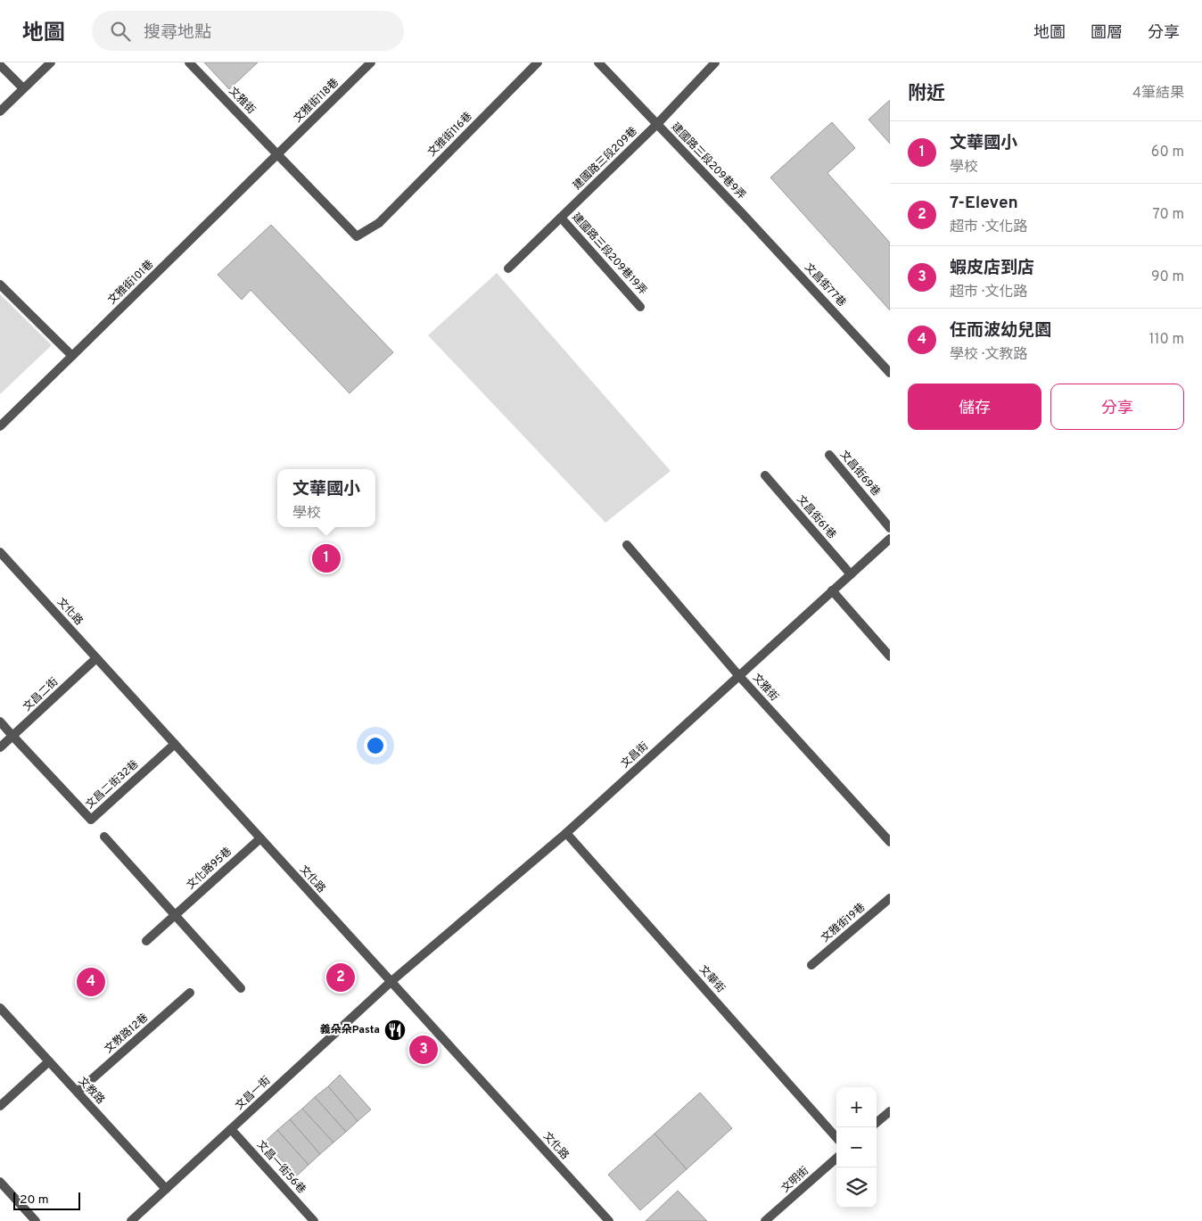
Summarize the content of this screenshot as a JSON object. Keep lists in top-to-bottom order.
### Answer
{
  "streets": {
    "street": [
      "文雅街",
      "文雅街118巷",
      "文雅街116巷",
      "建國路三段209巷",
      "建國路三段209巷9弄",
      "建國路三段209巷19弄",
      "文雅街101巷",
      "文昌街77巷",
      "文昌街69巷",
      "文昌街61巷",
      "文化路",
      "文昌二街",
      "文昌街",
      "文昌二街32巷",
      "文化路95巷",
      "文雅街19巷",
      "文華街",
      "文教路12巷",
      "文教路",
      "文昌一街",
      "文昌一街56巷",
      "文明街"
    ]
  },
  "crossings": [
    ["文雅街", "文雅街118巷"],
    ["文雅街", "文雅街116巷"],
    ["文雅街", "文雅街101巷"],
    ["文雅街", "文昌街"],
    ["文雅街118巷", "文雅街101巷"],
    ["建國路三段209巷", "建國路三段209巷9弄"],
    ["建國路三段209巷", "建國路三段209巷19弄"],
    ["建國路三段209巷9弄", "文昌街77巷"],
    ["文昌街61巷", "文昌街"],
    ["文化路", "文昌二街"],
    ["文化路", "文昌街"],
    ["文化路", "文昌二街32巷"],
    ["文化路", "文化路95巷"],
    ["文化路", "文昌一街"],
    ["文昌二街", "文昌二街32巷"],
    ["文昌街", "文華街"],
    ["文昌街", "文昌一街"],
    ["文教路12巷", "文教路"],
    ["文教路", "文昌一街"],
    ["文昌一街", "文昌一街56巷"]
  ],
  "places": {
    "restaurant": ["義朵朵Pasta"]
  },
  "scale_bar": "20 m",
  "page": {
    "header": "地圖",
    "search": "搜尋地點",
    "nav": ["地圖", "圖層", "分享"],
    "heading": ["附近", "4筆結果"],
    "list": [
      {
        "mark": "1",
        "name": "文華國小",
        "note": "學校",
        "value": "60 m"
      },
      {
        "mark": "2",
        "name": "7-Eleven",
        "note": "超市 · 文化路",
        "value": "70 m"
      },
      {
        "mark": "3",
        "name": "蝦皮店到店",
        "note": "超市 · 文化路",
        "value": "90 m"
      },
      {
        "mark": "4",
        "name": "任而波幼兒園",
        "note": "學校 · 文教路",
        "value": "110 m"
      }
    ],
    "buttons": ["儲存", "分享"],
    "popup": ["文華國小", "學校"],
    "pins": [
      "1",
      "2",
      "4",
      "3"
    ],
    "map_buttons": ["+", "−"],
    "scale": "20 m"
  }
}
